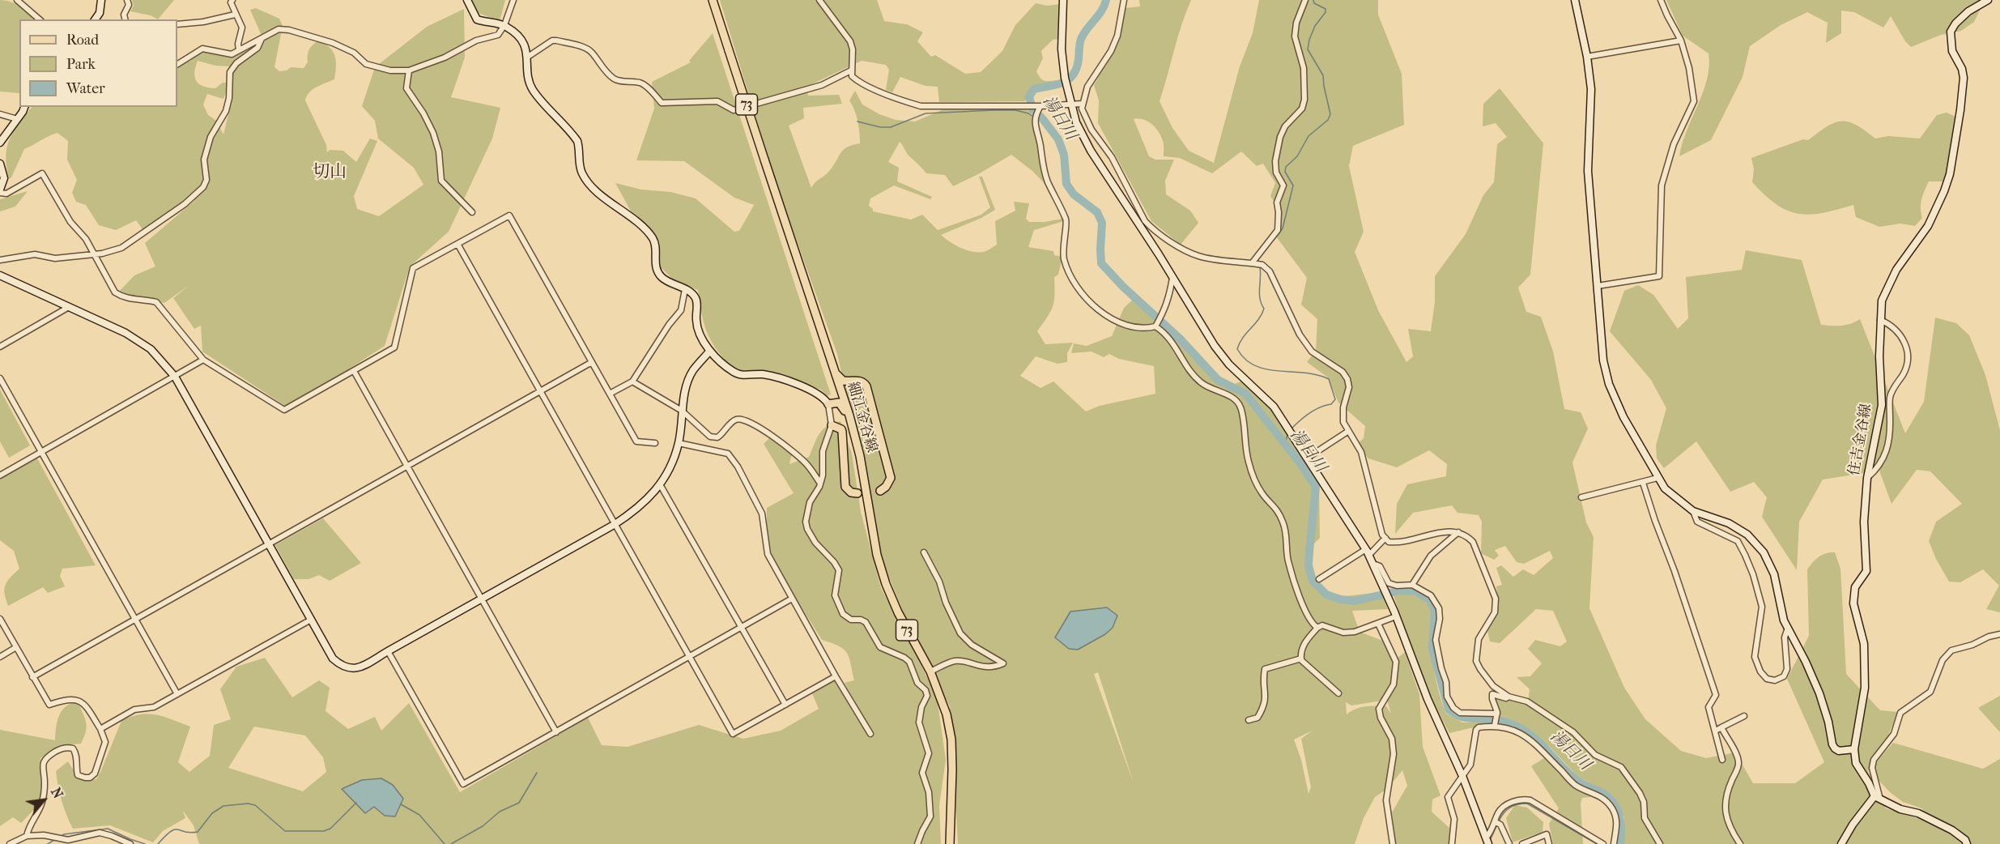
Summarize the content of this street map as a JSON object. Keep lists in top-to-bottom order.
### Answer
{
  "streets": {
    "main road": ["73", "細江金谷線"],
    "street": ["住吉金谷線"]
  },
  "districts": ["切山"],
  "water": ["湯日川"],
  "legend": ["Road", "Park", "Water"],
  "north": "top right"
}
